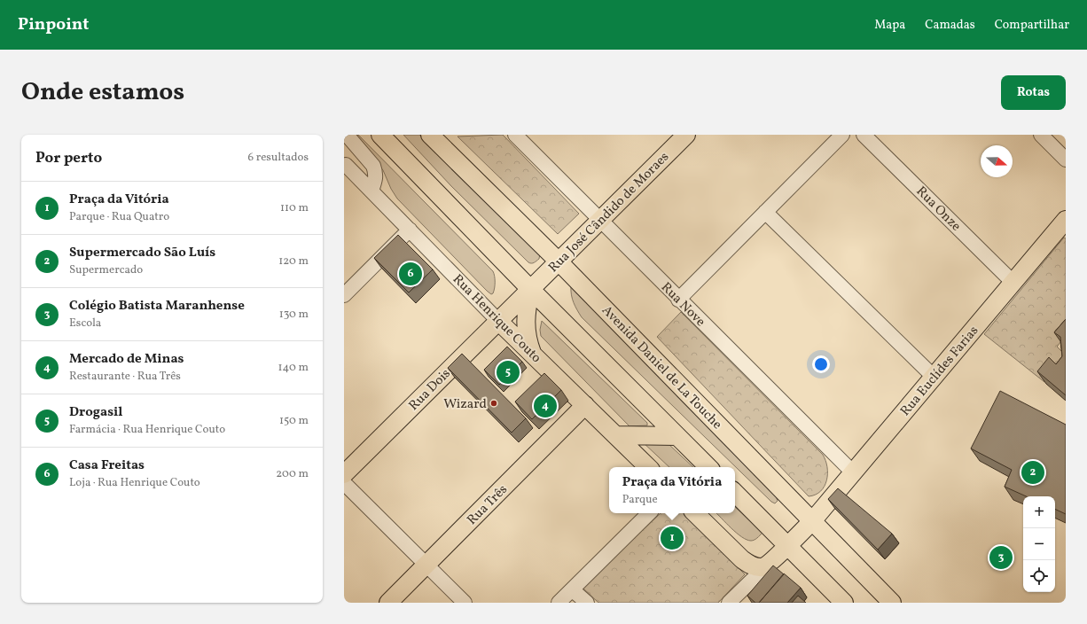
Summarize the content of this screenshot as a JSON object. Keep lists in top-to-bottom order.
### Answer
{
  "streets": {
    "main road": [
      "Rua José Cândido de Moraes",
      "Rua Henrique Couto",
      "Avenida Daniel de La Touche",
      "Rua Euclídes Farias",
      "Rua Dois",
      "Rua Três"
    ],
    "street": ["Rua Onze", "Rua Nove"]
  },
  "crossings": [
    ["Rua Onze", "Rua Euclídes Farias"],
    ["Rua José Cândido de Moraes", "Rua Nove"],
    ["Rua José Cândido de Moraes", "Avenida Daniel de La Touche"],
    ["Rua José Cândido de Moraes", "Rua Dois"],
    ["Rua Nove", "Rua Euclídes Farias"],
    ["Rua Henrique Couto", "Rua Dois"],
    ["Rua Henrique Couto", "Rua Três"],
    ["Avenida Daniel de La Touche", "Rua Euclídes Farias"]
  ],
  "places": ["Wizard"],
  "north": "right",
  "page": {
    "header": "Pinpoint",
    "nav": ["Mapa", "Camadas", "Compartilhar"],
    "title": "Onde estamos",
    "buttons": "Rotas",
    "heading": ["Por perto", "6 resultados"],
    "list": [
      {
        "mark": "1",
        "name": "Praça da Vitória",
        "note": "Parque · Rua Quatro",
        "value": "110 m"
      },
      {
        "mark": "2",
        "name": "Supermercado São Luís",
        "note": "Supermercado",
        "value": "120 m"
      },
      {
        "mark": "3",
        "name": "Colégio Batista Maranhense",
        "note": "Escola",
        "value": "130 m"
      },
      {
        "mark": "4",
        "name": "Mercado de Minas",
        "note": "Restaurante · Rua Três",
        "value": "140 m"
      },
      {
        "mark": "5",
        "name": "Drogasil",
        "note": "Farmácia · Rua Henrique Couto",
        "value": "150 m"
      },
      {
        "mark": "6",
        "name": "Casa Freitas",
        "note": "Loja · Rua Henrique Couto",
        "value": "200 m"
      }
    ],
    "pins": [
      "6",
      "5",
      "4",
      "2",
      "1",
      "3"
    ],
    "popup": ["Praça da Vitória", "Parque"],
    "map_buttons": ["+", "−"]
  }
}
